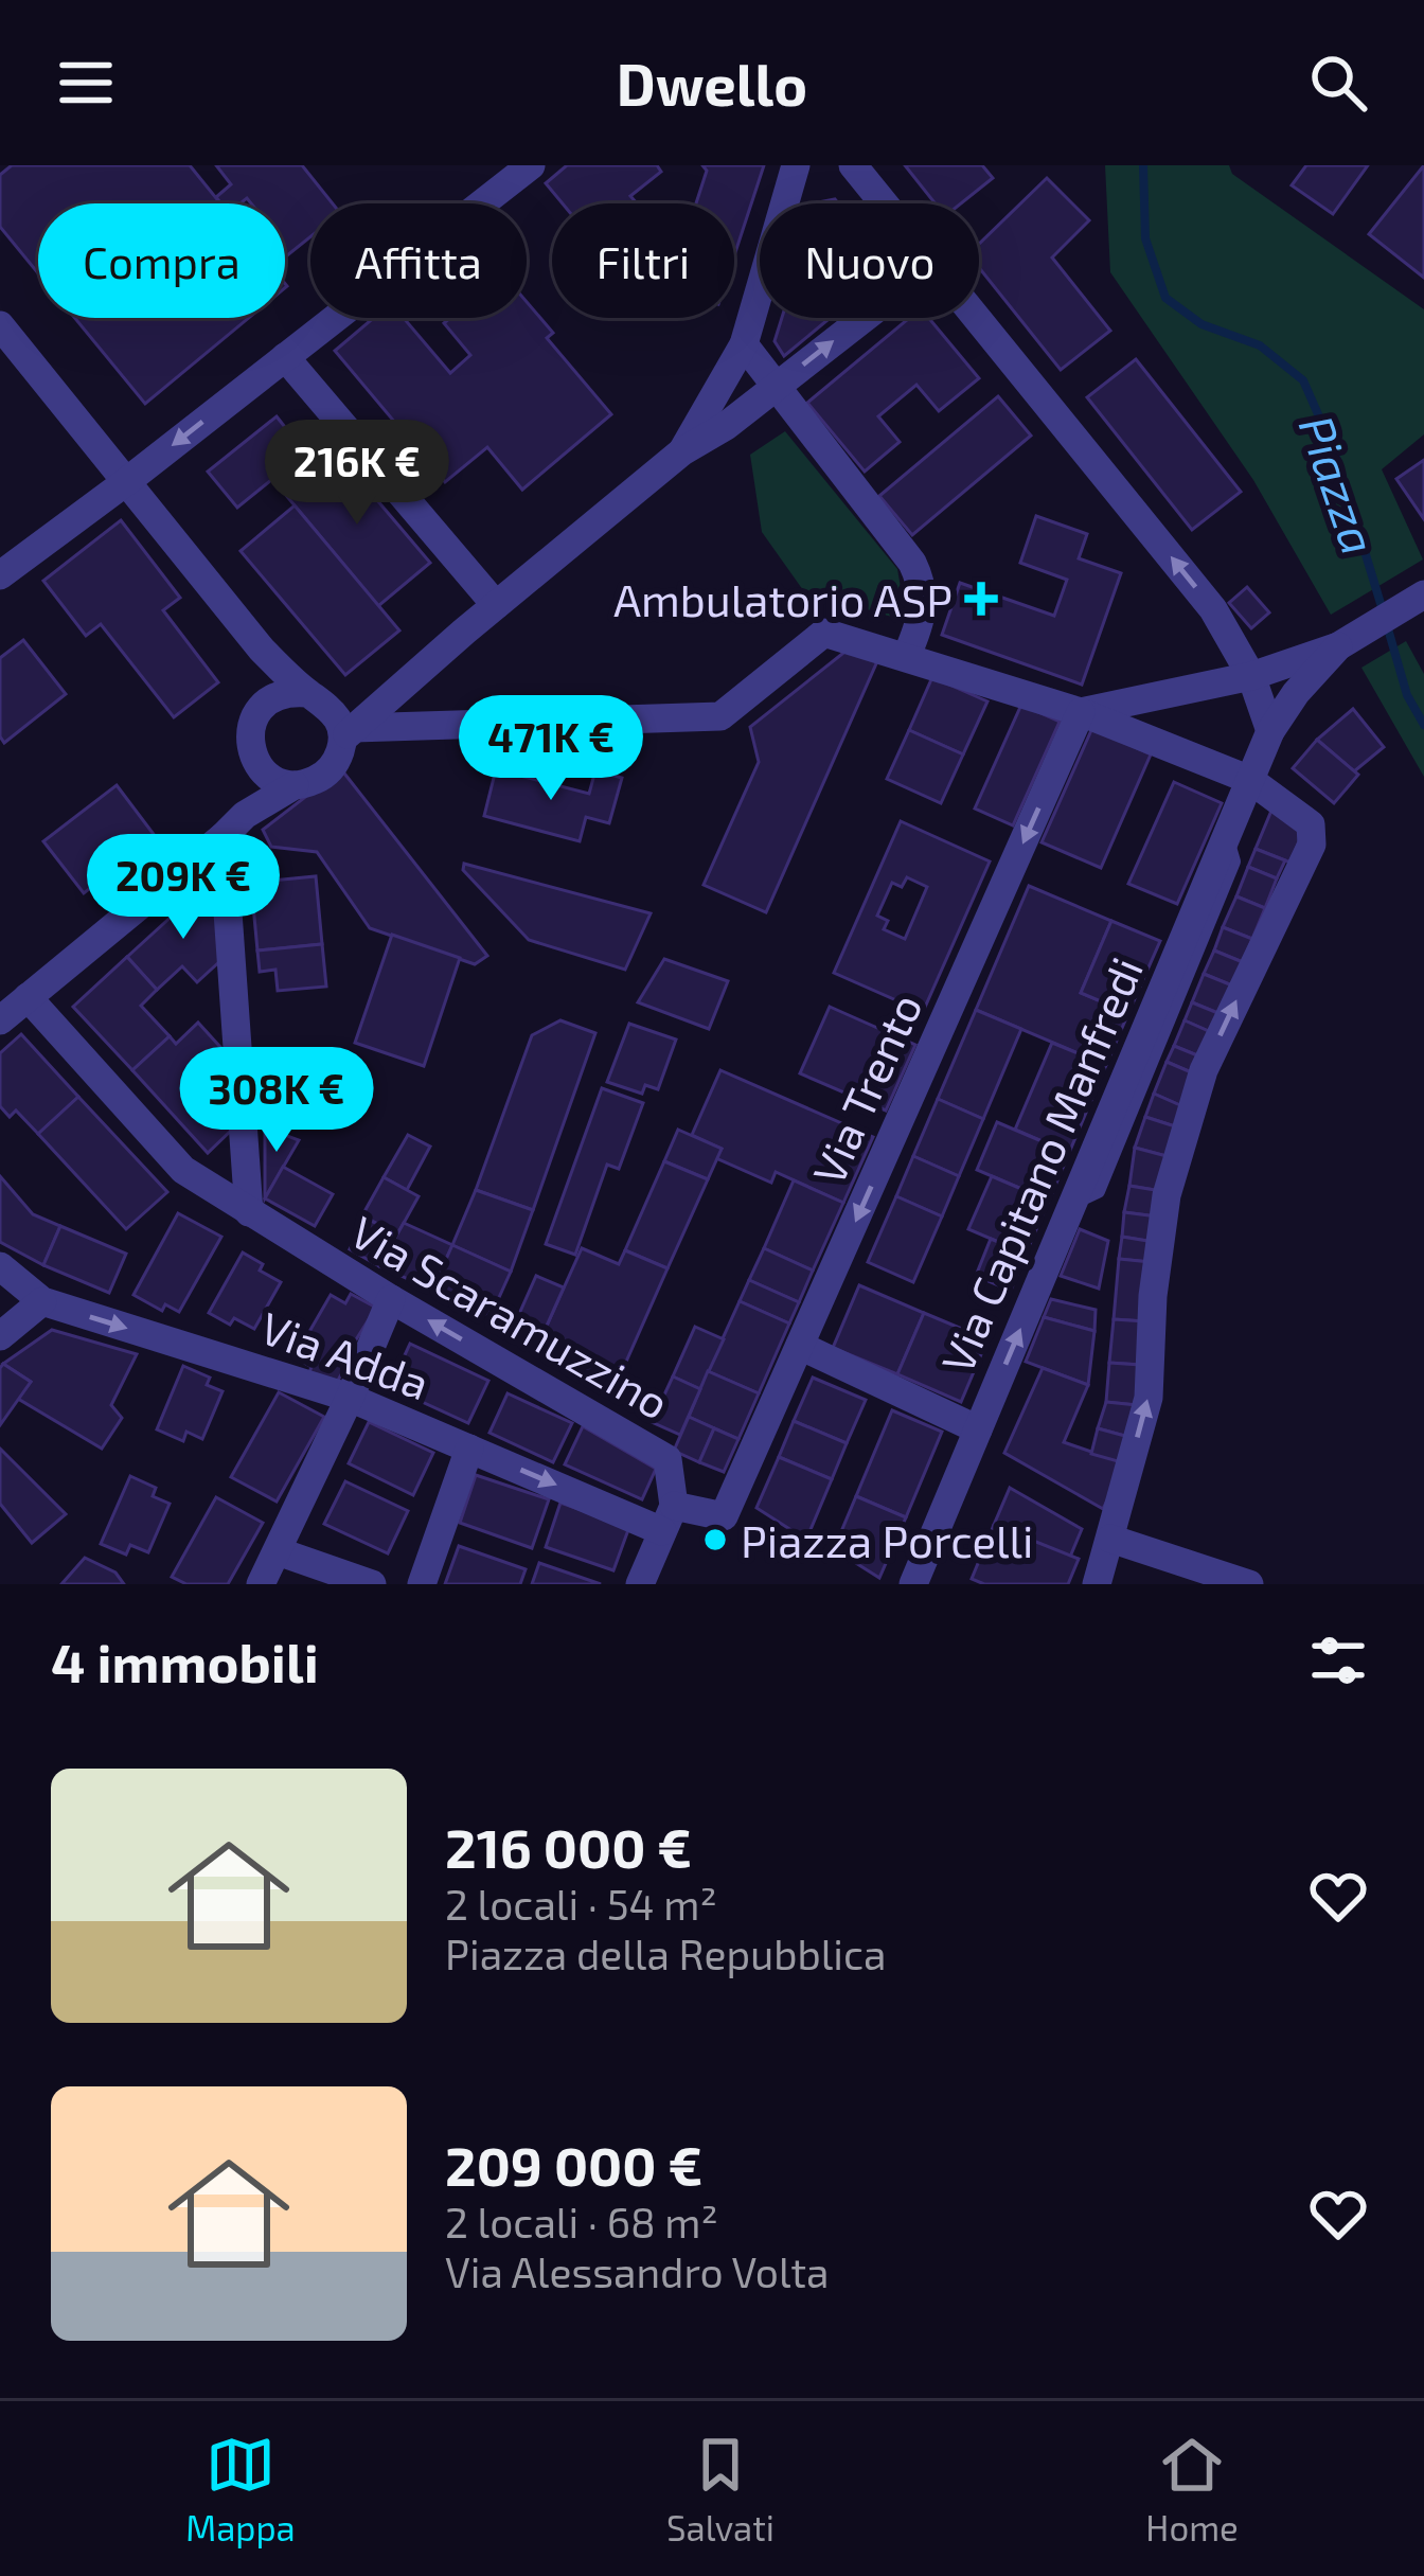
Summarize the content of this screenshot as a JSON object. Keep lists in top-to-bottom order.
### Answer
{
  "streets": {
    "street": [
      "Via Trento",
      "Via Capitano Manfredi",
      "Via Scaramuzzino",
      "Via Adda"
    ]
  },
  "crossings": [
    ["Via Trento", "Via Scaramuzzino"],
    ["Via Trento", "Via Adda"],
    ["Via Scaramuzzino", "Via Adda"]
  ],
  "one_way": ["Via Trento", "Via Adda"],
  "water": ["Piazza"],
  "places": {
    "health": ["Ambulatorio ASP"],
    "other": ["Piazza Porcelli"]
  },
  "page": {
    "header": "Dwello",
    "chip": [
      "Compra",
      "Affitta",
      "Filtri",
      "Nuovo"
    ],
    "price": [
      "216K €",
      "471K €",
      "209K €",
      "308K €"
    ],
    "heading": "4 immobili",
    "list": [
      {
        "name": "216 000 €",
        "note": "2 locali · 54 m² · Piazza della Repubblica"
      },
      {
        "name": "209 000 €",
        "note": "2 locali · 68 m² · Via Alessandro Volta"
      }
    ],
    "tabs": ["Mappa", "Salvati", "Home"]
  }
}
